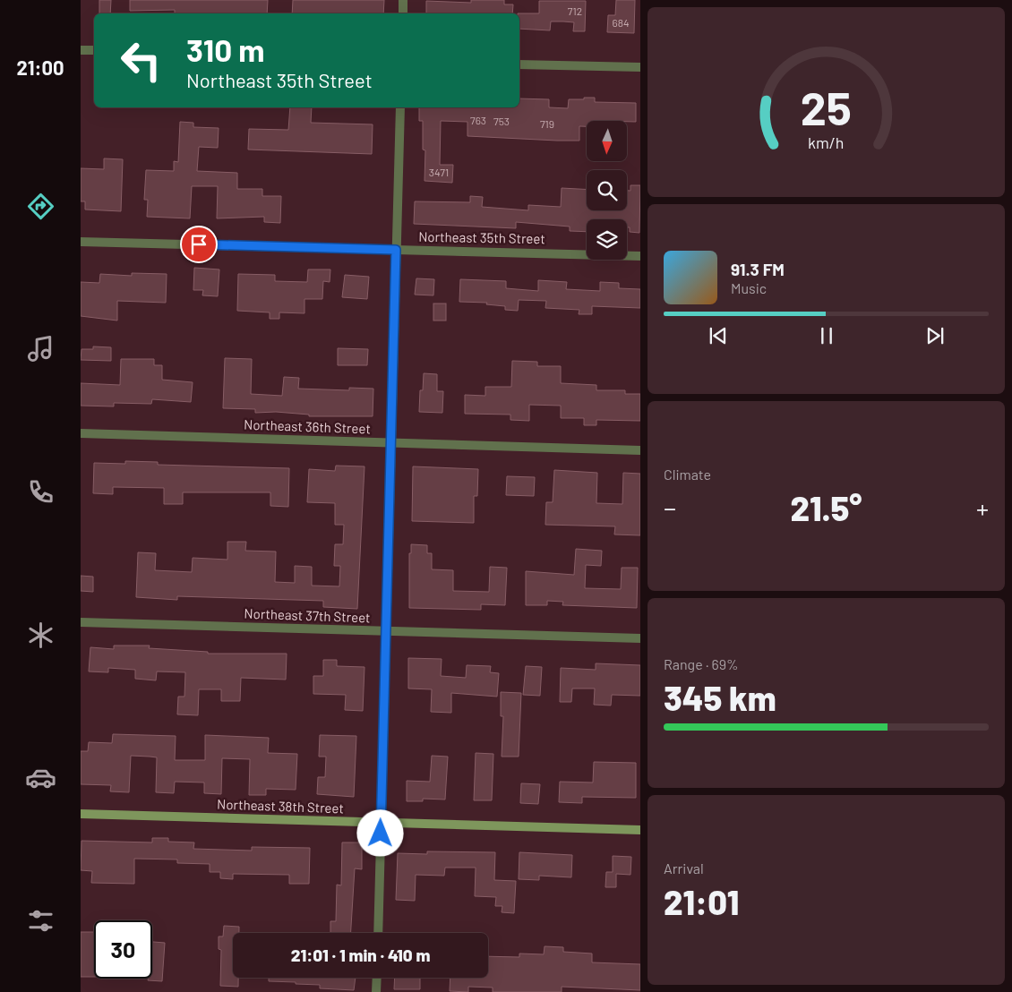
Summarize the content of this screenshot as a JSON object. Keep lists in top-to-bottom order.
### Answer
{
  "streets": {
    "street": [
      "Northeast 35th Street",
      "Northeast 36th Street",
      "Northeast 37th Street",
      "Northeast 38th Street"
    ]
  },
  "house_numbers": [
    "712",
    "684",
    "763",
    "753",
    "719",
    "3471"
  ],
  "north": "bottom",
  "page": {
    "tabs": "21:00",
    "turn": ["310 m", "Northeast 35th Street"],
    "song": ["91.3 FM", "Music"],
    "tile": [
      "Climate",
      ["Range · 69%", "345 km"],
      ["Arrival", "21:01"]
    ],
    "heat": ["−", "21.5°", "+"],
    "limit": "30",
    "trip": "21:01 · 1 min · 410 m",
    "gauge": ["25", "km/h"]
  }
}
